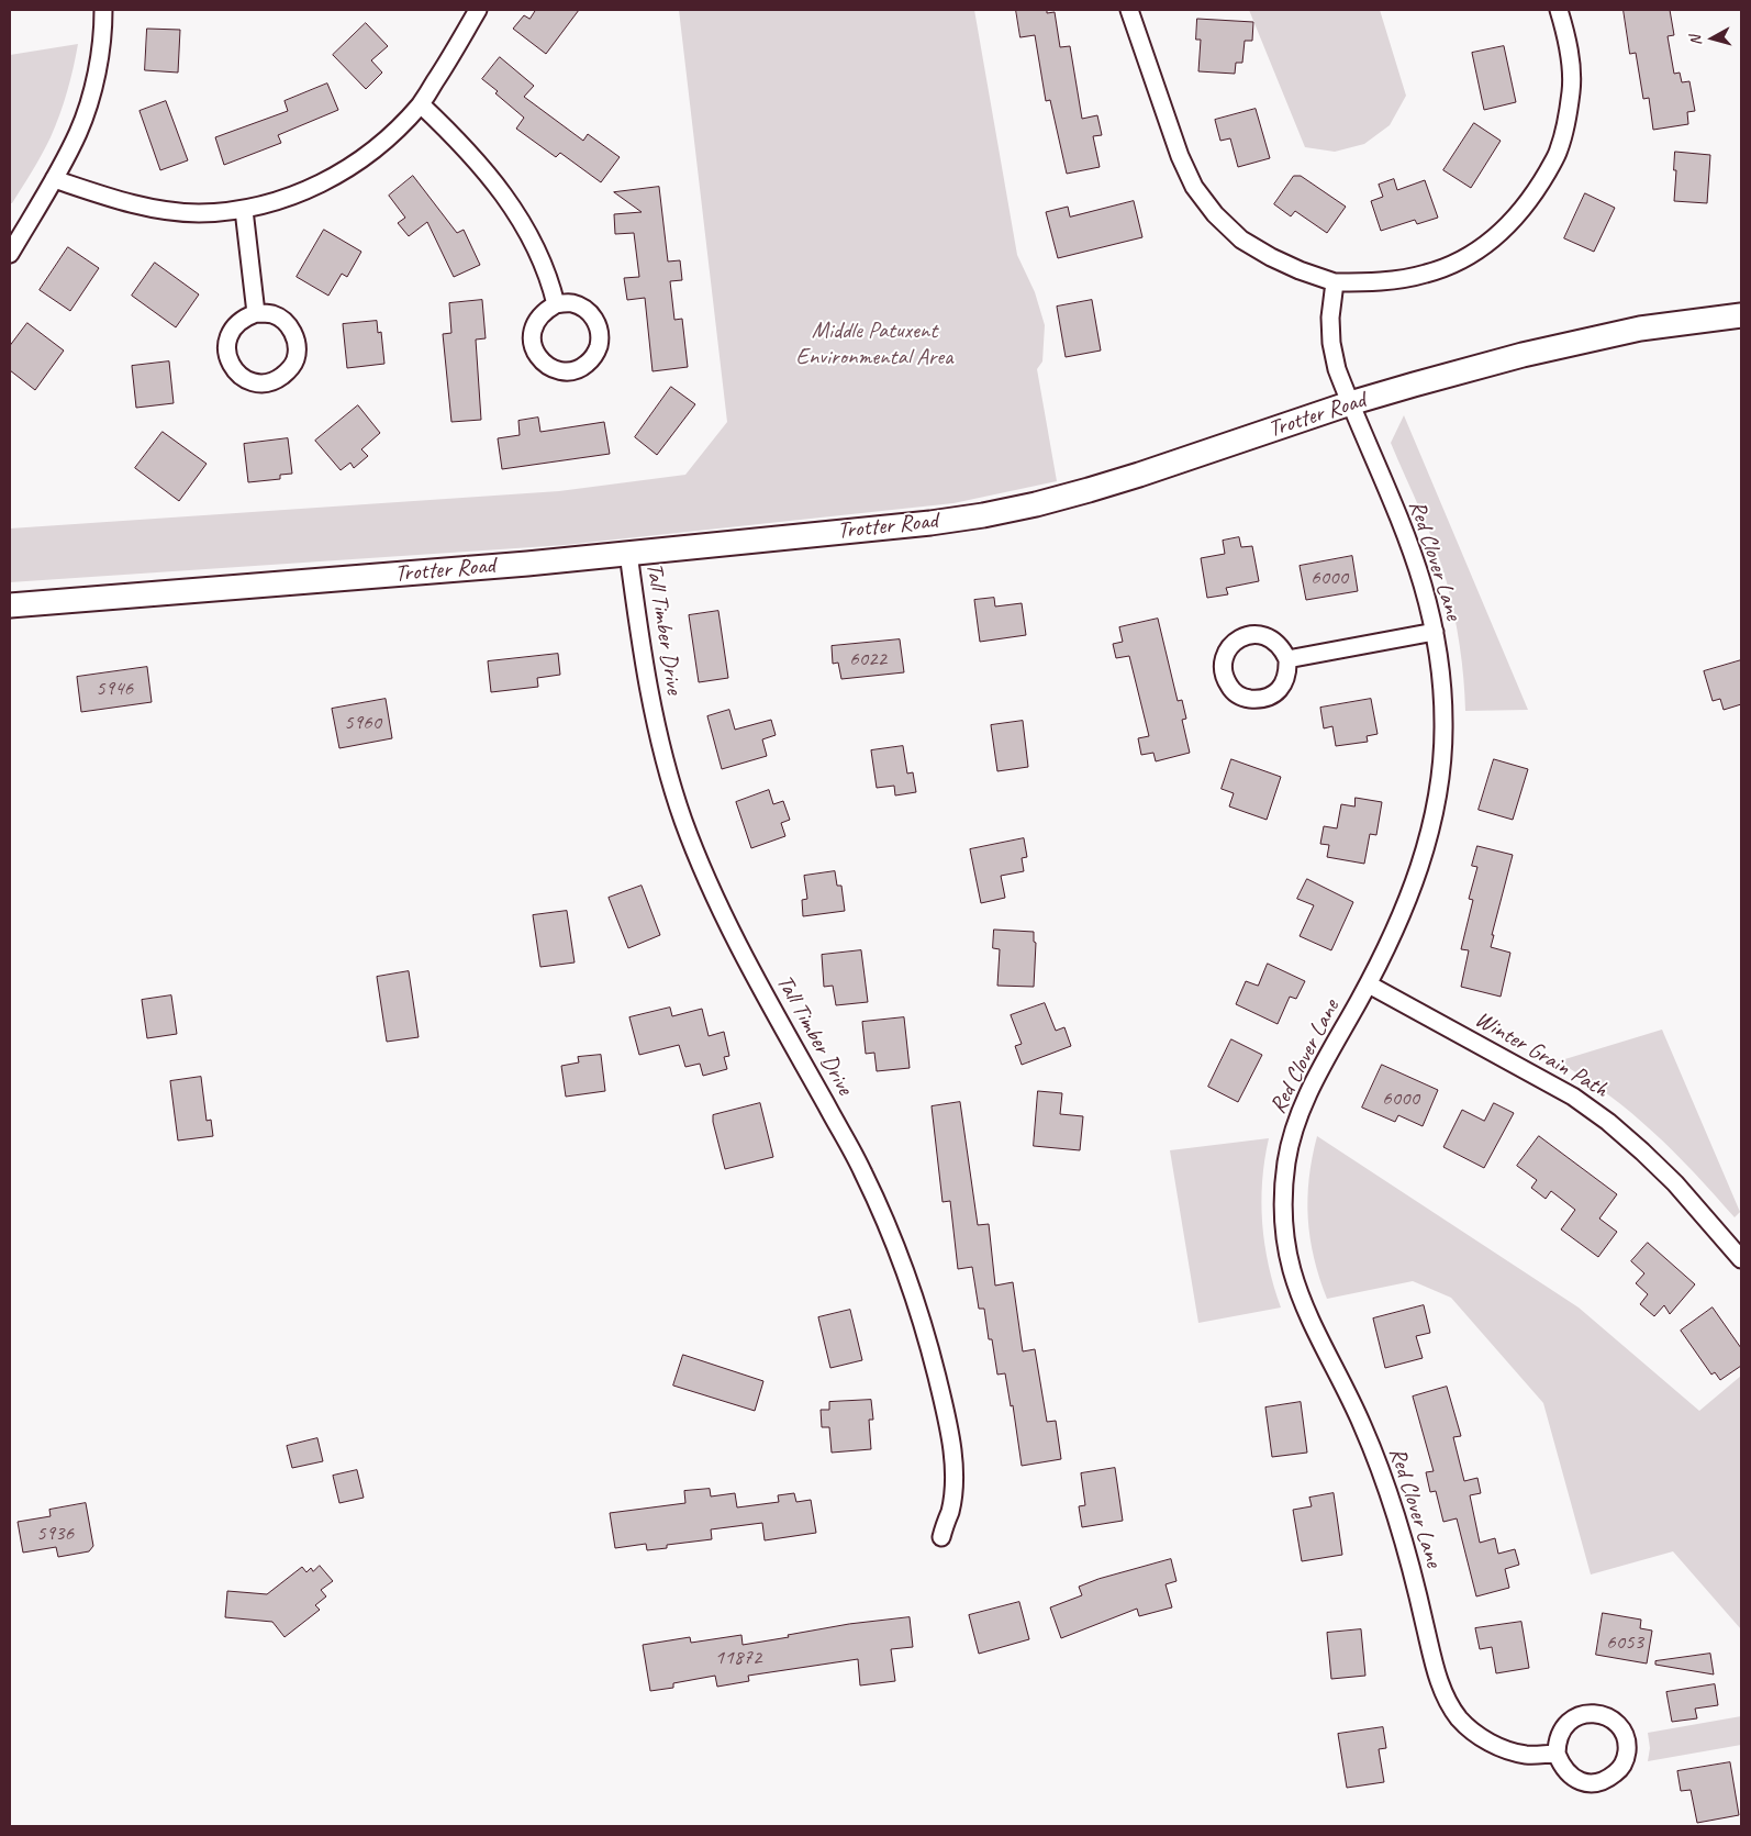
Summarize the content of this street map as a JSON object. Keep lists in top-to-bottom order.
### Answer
{
  "streets": {
    "street": [
      "Trotter Road",
      "Red Clover Lane",
      "Tall Timber Drive",
      "Winter Grain Path"
    ]
  },
  "crossings": [
    ["Trotter Road", "Red Clover Lane"],
    ["Trotter Road", "Tall Timber Drive"],
    ["Red Clover Lane", "Winter Grain Path"]
  ],
  "parks": ["Middle Patuxent Environmental Area"],
  "house_numbers": [
    "6000",
    "6022",
    "5946",
    "5960",
    "6000",
    "5936",
    "6053",
    "11872"
  ],
  "north": "left"
}
